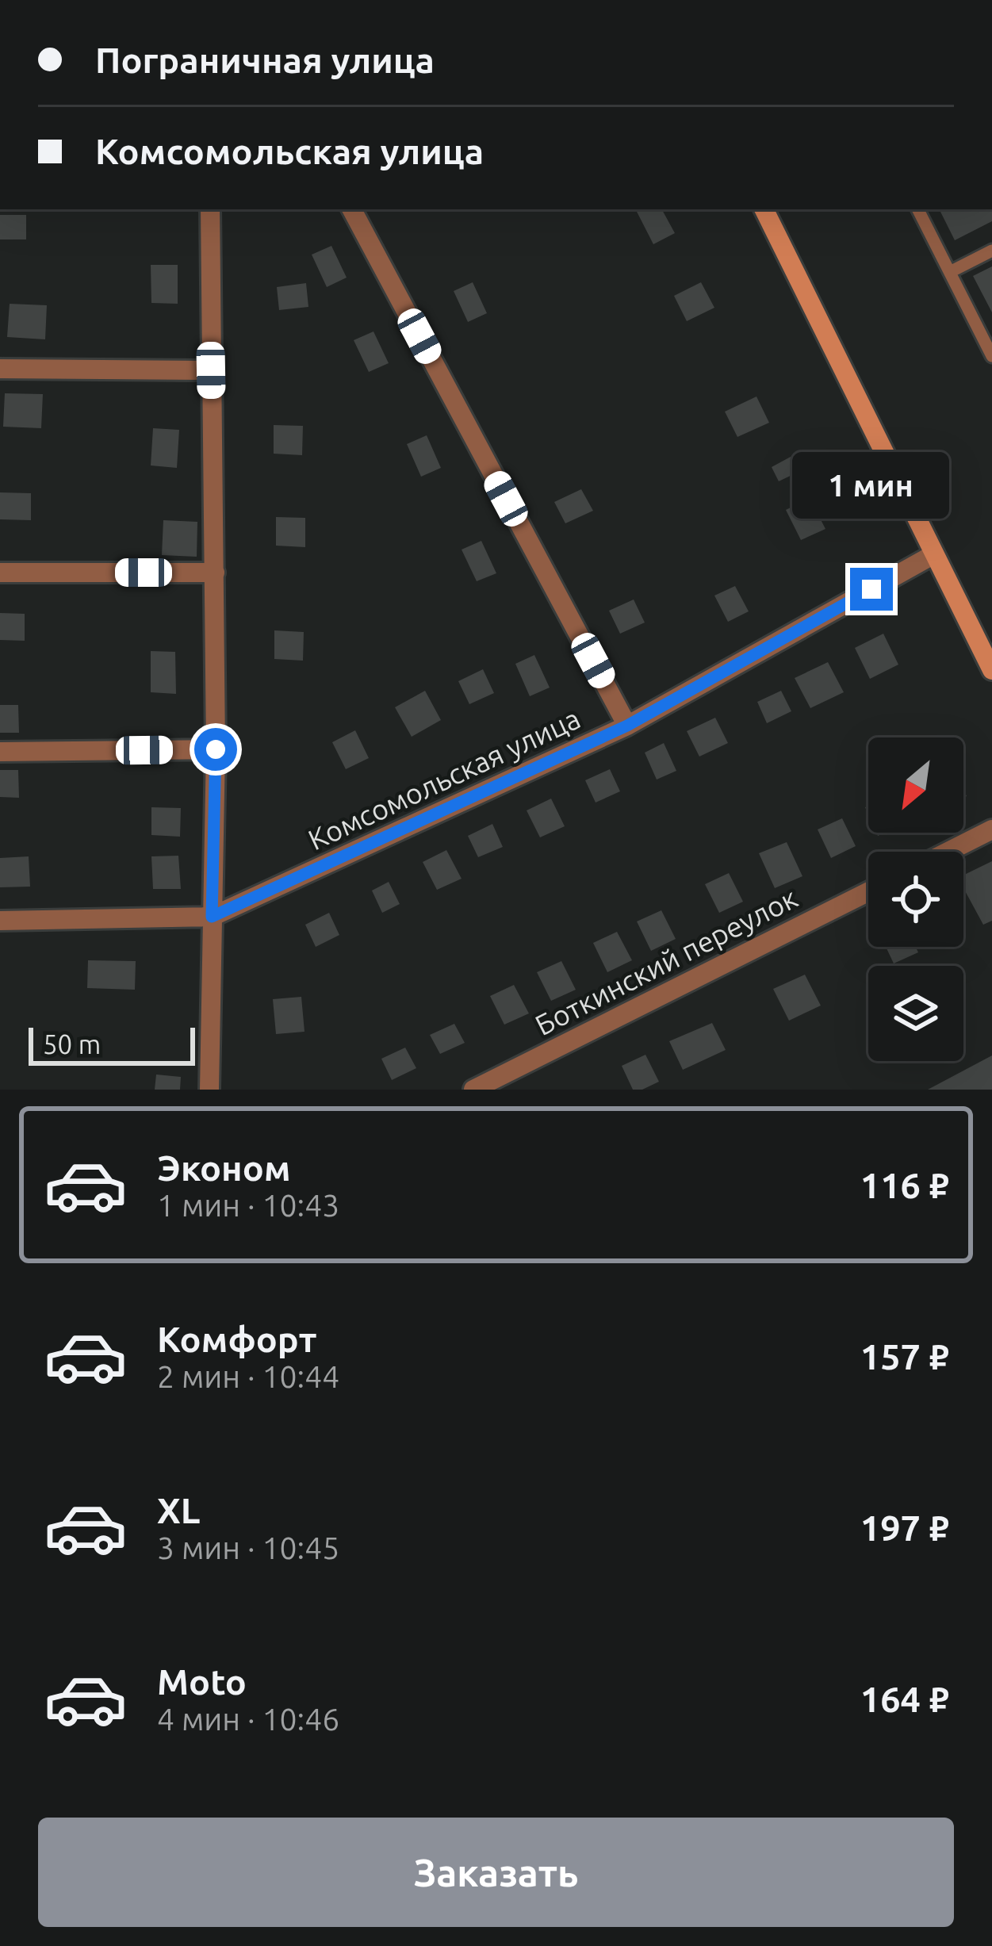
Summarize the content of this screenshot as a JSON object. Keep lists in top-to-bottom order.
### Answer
{
  "streets": {
    "street": ["Комсомольская улица", "Боткинский переулок"]
  },
  "scale_bar": "50 m",
  "north": "bottom left",
  "page": {
    "banner": ["Пограничная улица", "Комсомольская улица"],
    "bubble": "1 мин",
    "scale": "50 m",
    "list": [
      {
        "name": "Эконом",
        "note": "1 мин · 10:43",
        "value": "116 ₽"
      },
      {
        "name": "Комфорт",
        "note": "2 мин · 10:44",
        "value": "157 ₽"
      },
      {
        "name": "XL",
        "note": "3 мин · 10:45",
        "value": "197 ₽"
      },
      {
        "name": "Moto",
        "note": "4 мин · 10:46",
        "value": "164 ₽"
      }
    ],
    "buttons": "Заказать"
  }
}
